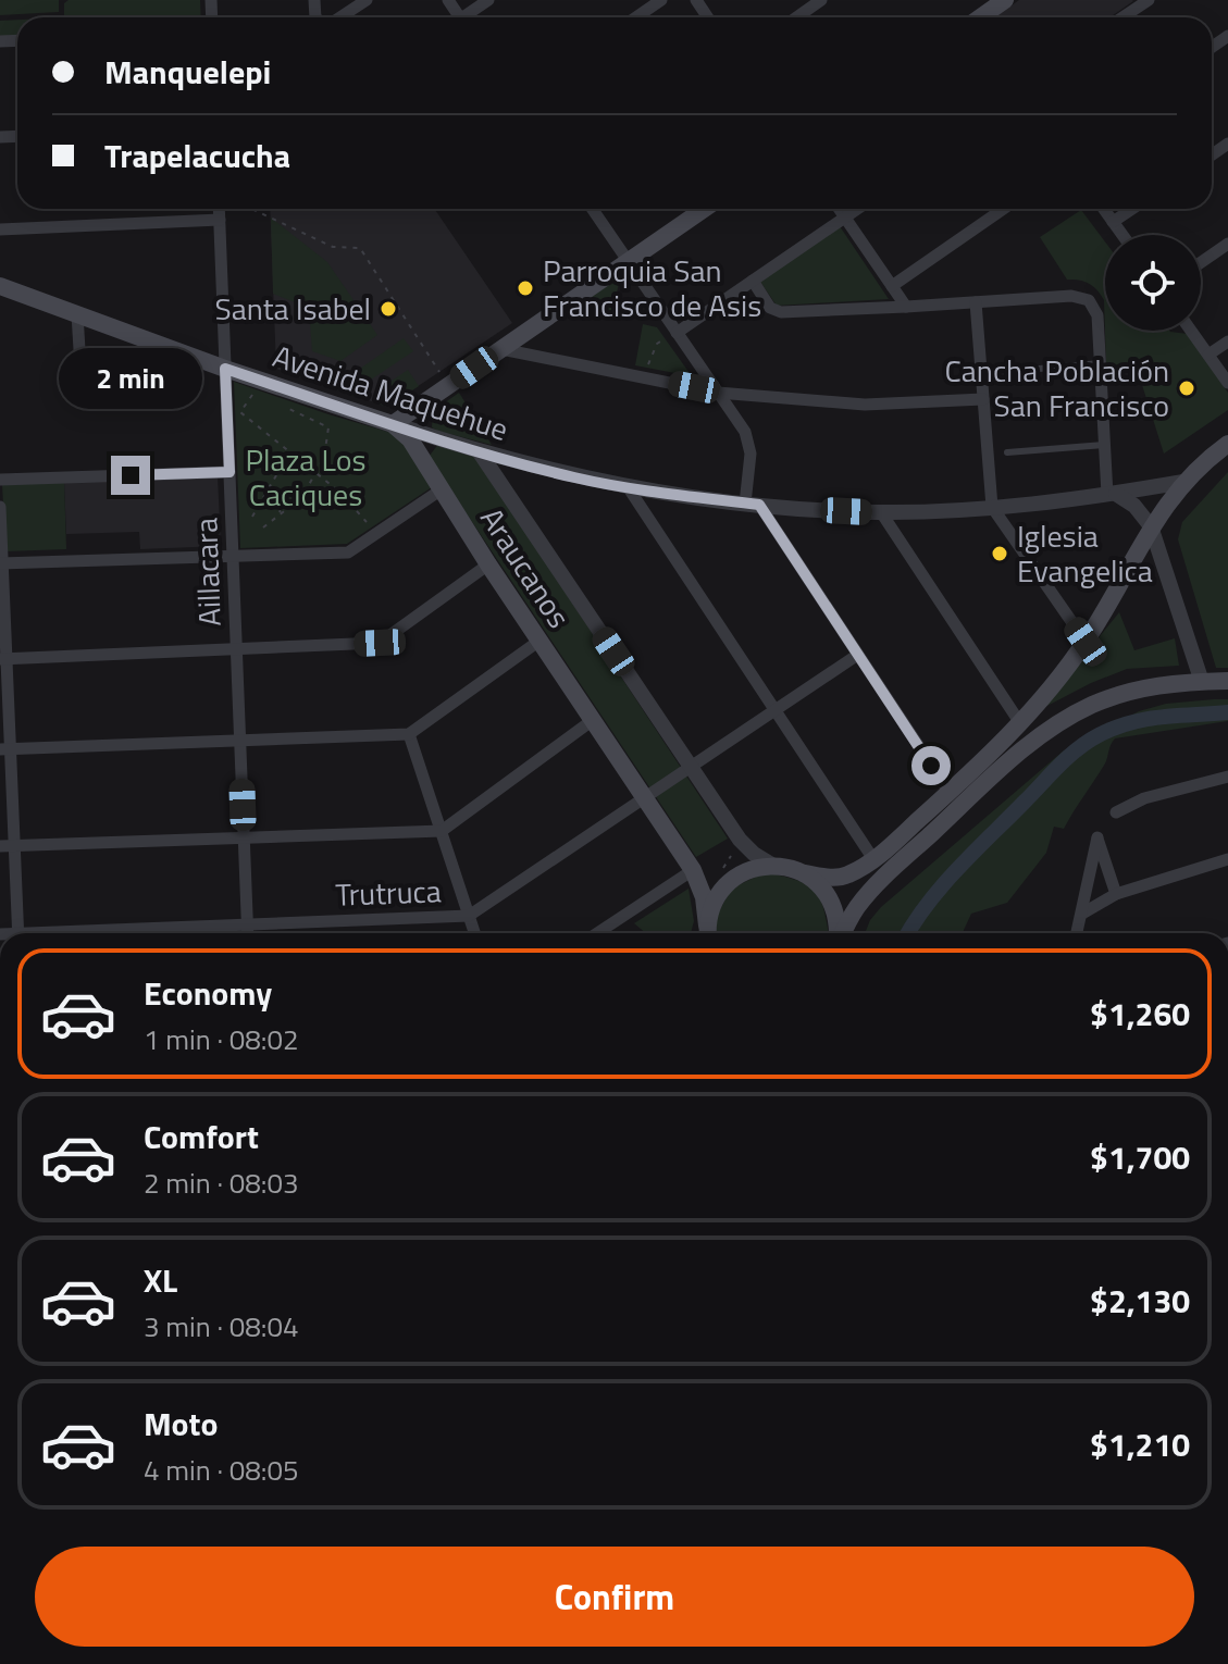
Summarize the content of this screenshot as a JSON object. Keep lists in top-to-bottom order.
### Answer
{
  "streets": {
    "main road": ["Avenida Maquehue", "Araucanos"],
    "street": ["Aillacara", "Trutruca"]
  },
  "crossings": [
    ["Avenida Maquehue", "Araucanos"],
    ["Avenida Maquehue", "Aillacara"],
    ["Araucanos", "Trutruca"],
    ["Aillacara", "Trutruca"]
  ],
  "parks": ["Plaza Los Caciques"],
  "places": [
    "Parroquia San Francisco de Asis",
    "Santa Isabel",
    "Cancha Población San Francisco",
    "Iglesia Evangelica"
  ],
  "page": {
    "banner": ["Manquelepi", "Trapelacucha"],
    "bubble": "2 min",
    "list": [
      {
        "name": "Economy",
        "note": "1 min · 08:02",
        "value": "$1,260"
      },
      {
        "name": "Comfort",
        "note": "2 min · 08:03",
        "value": "$1,700"
      },
      {
        "name": "XL",
        "note": "3 min · 08:04",
        "value": "$2,130"
      },
      {
        "name": "Moto",
        "note": "4 min · 08:05",
        "value": "$1,210"
      }
    ],
    "buttons": "Confirm"
  }
}
